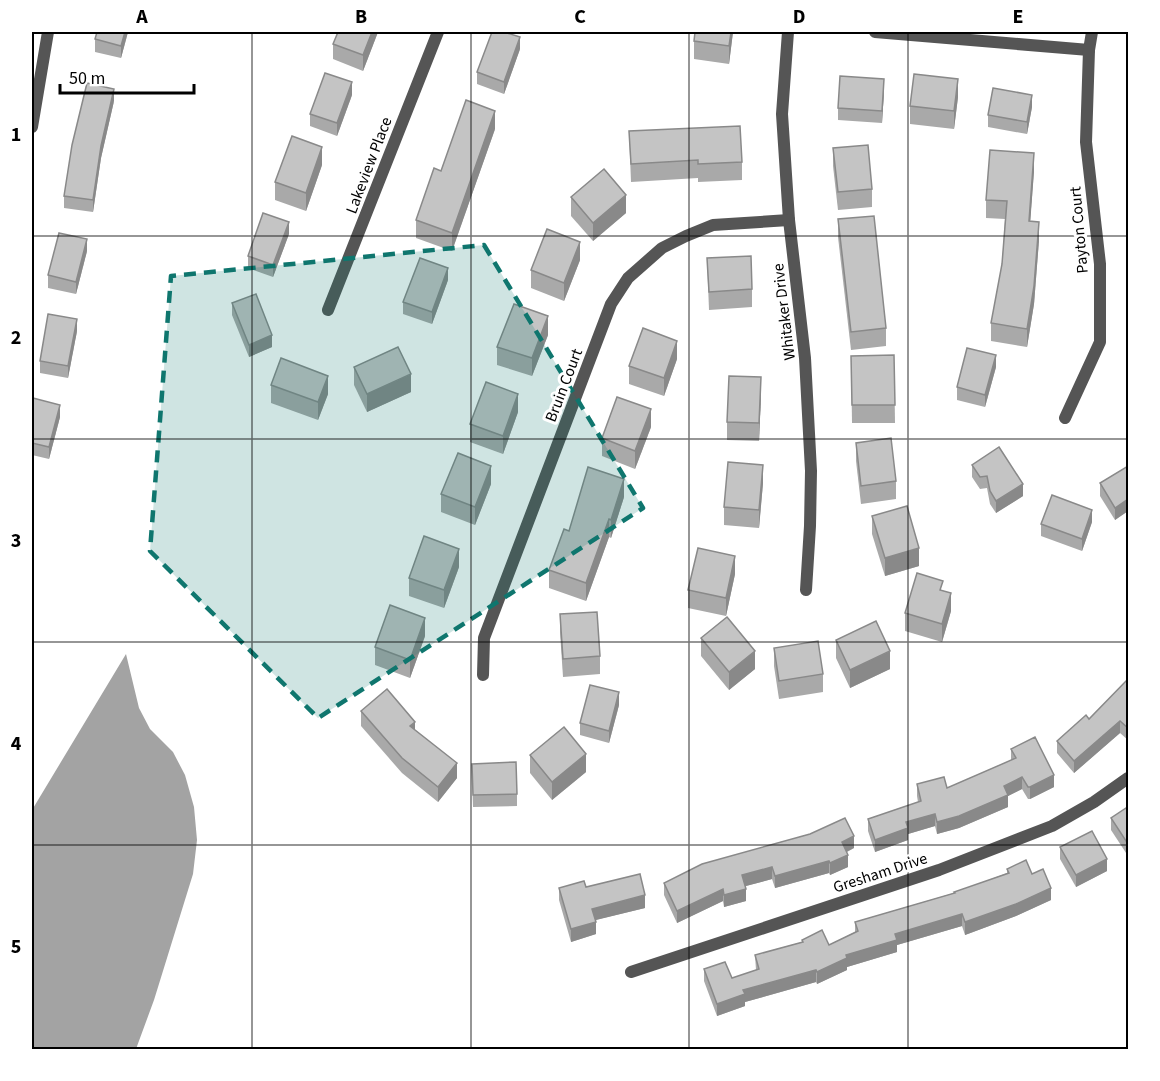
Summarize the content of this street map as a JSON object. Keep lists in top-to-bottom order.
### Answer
{
  "streets": {
    "street": [
      "Lakeview Place",
      "Payton Court",
      "Whitaker Drive",
      "Bruin Court",
      "Gresham Drive"
    ]
  },
  "crossings": [
    ["Whitaker Drive", "Bruin Court"]
  ],
  "scale_bar": "50 m",
  "grid": {
    "columns": [
      "A",
      "B",
      "C",
      "D",
      "E"
    ],
    "rows": [
      "1",
      "2",
      "3",
      "4",
      "5"
    ]
  }
}
